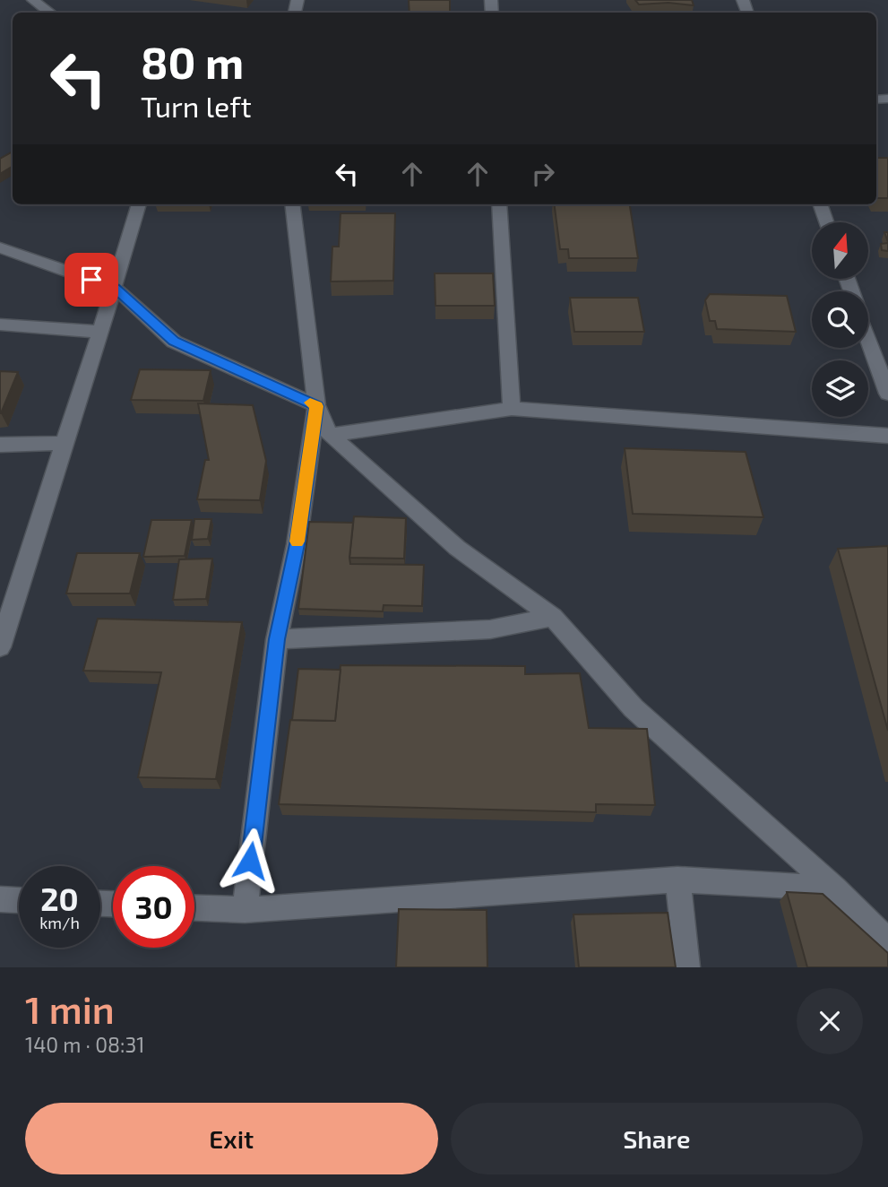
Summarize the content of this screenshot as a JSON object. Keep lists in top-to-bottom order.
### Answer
{
  "north": "top",
  "page": {
    "turn": ["80 m", "Turn left"],
    "speed": "20 km/h",
    "limit": "30",
    "heading": ["1 min", "140 m · 08:31"],
    "buttons": ["Exit", "Share"]
  }
}
